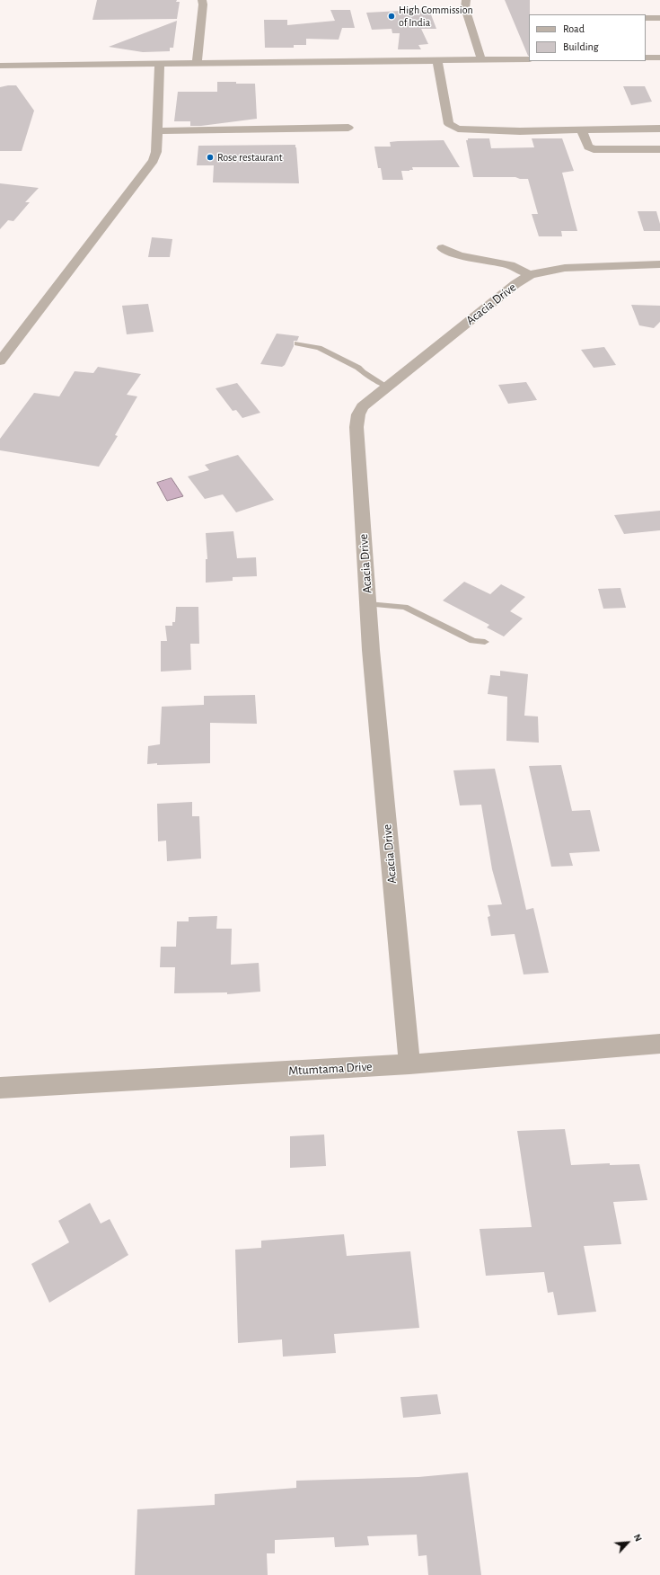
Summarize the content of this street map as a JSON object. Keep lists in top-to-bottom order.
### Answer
{
  "streets": {
    "street": ["Acacia Drive", "Mtumtama Drive"]
  },
  "crossings": [
    ["Acacia Drive", "Mtumtama Drive"]
  ],
  "places": ["High Commission of India", "Rose restaurant"],
  "legend": ["Road", "Building"],
  "north": "top right"
}
